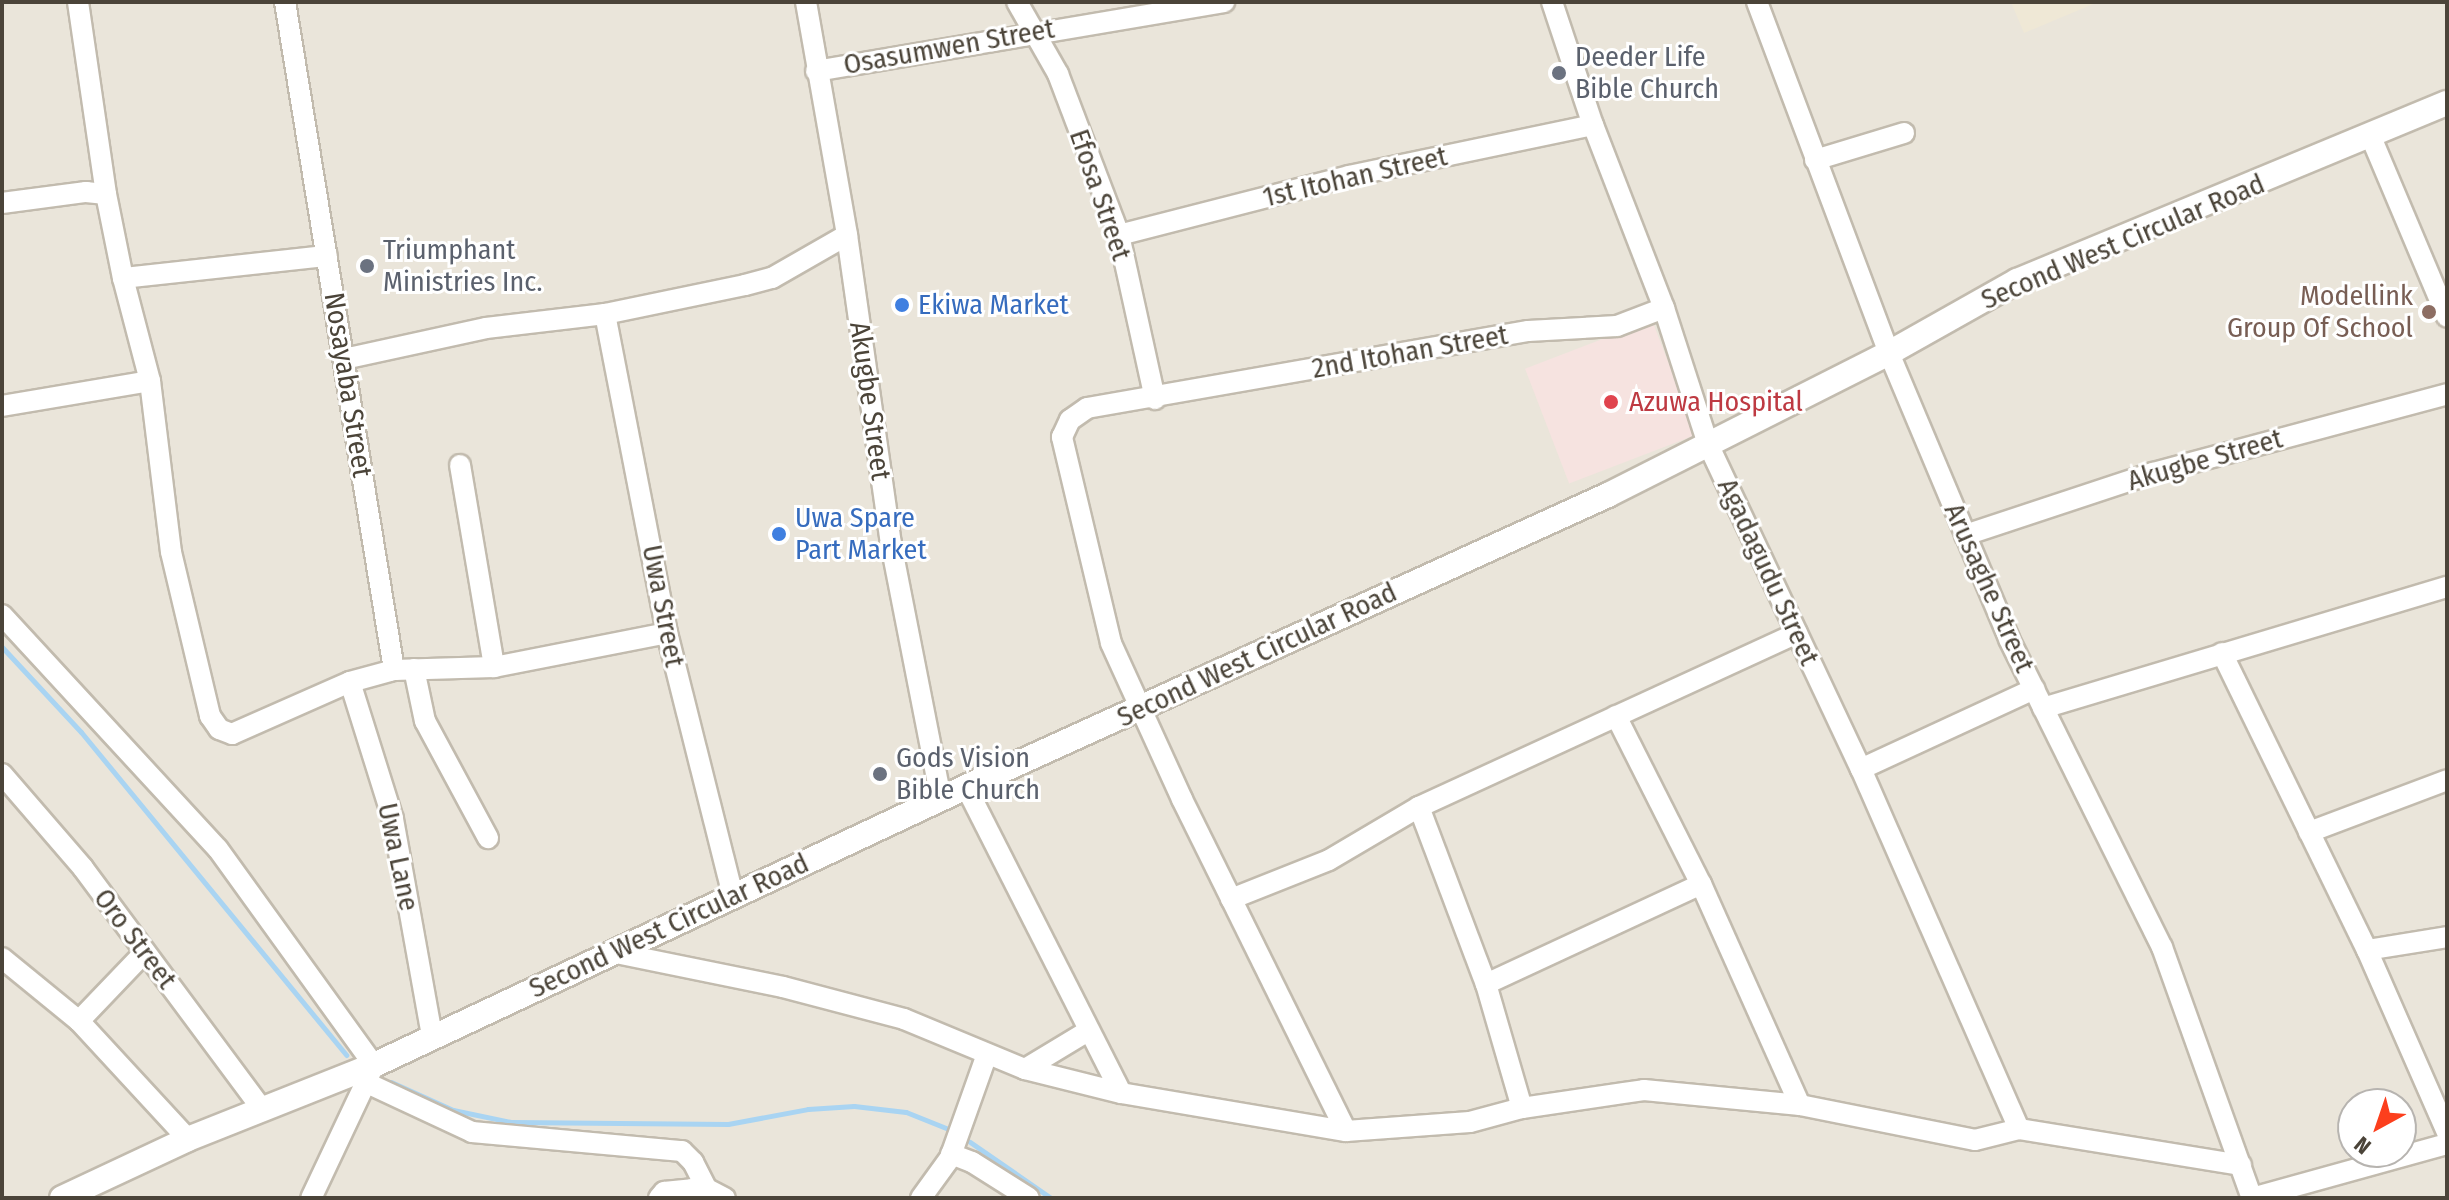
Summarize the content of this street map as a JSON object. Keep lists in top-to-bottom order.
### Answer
{
  "streets": {
    "street": [
      "Osasumwen Street",
      "1st Itohan Street",
      "Efosa Street",
      "Second West Circular Road",
      "2nd Itohan Street",
      "Nosayaba Street",
      "Akugbe Street",
      "Agadagudu Street",
      "Arusaghe Street",
      "Uwa Street",
      "Uwa Lane",
      "Oro Street"
    ]
  },
  "crossings": [
    ["Osasumwen Street", "Efosa Street"],
    ["Osasumwen Street", "Akugbe Street"],
    ["1st Itohan Street", "Efosa Street"],
    ["1st Itohan Street", "Agadagudu Street"],
    ["Efosa Street", "2nd Itohan Street"],
    ["Second West Circular Road", "2nd Itohan Street"],
    ["Second West Circular Road", "Akugbe Street"],
    ["Second West Circular Road", "Agadagudu Street"],
    ["Second West Circular Road", "Arusaghe Street"],
    ["Second West Circular Road", "Uwa Street"],
    ["Second West Circular Road", "Uwa Lane"],
    ["Second West Circular Road", "Oro Street"],
    ["2nd Itohan Street", "Agadagudu Street"],
    ["Akugbe Street", "Arusaghe Street"]
  ],
  "places": [
    "Deeder Life Bible Church",
    "Triumphant Ministries Inc.",
    "Ekiwa Market",
    "Modellink Group Of School",
    "Azuwa Hospital",
    "Uwa Spare Part Market",
    "Gods Vision Bible Church"
  ],
  "north": "bottom left"
}
